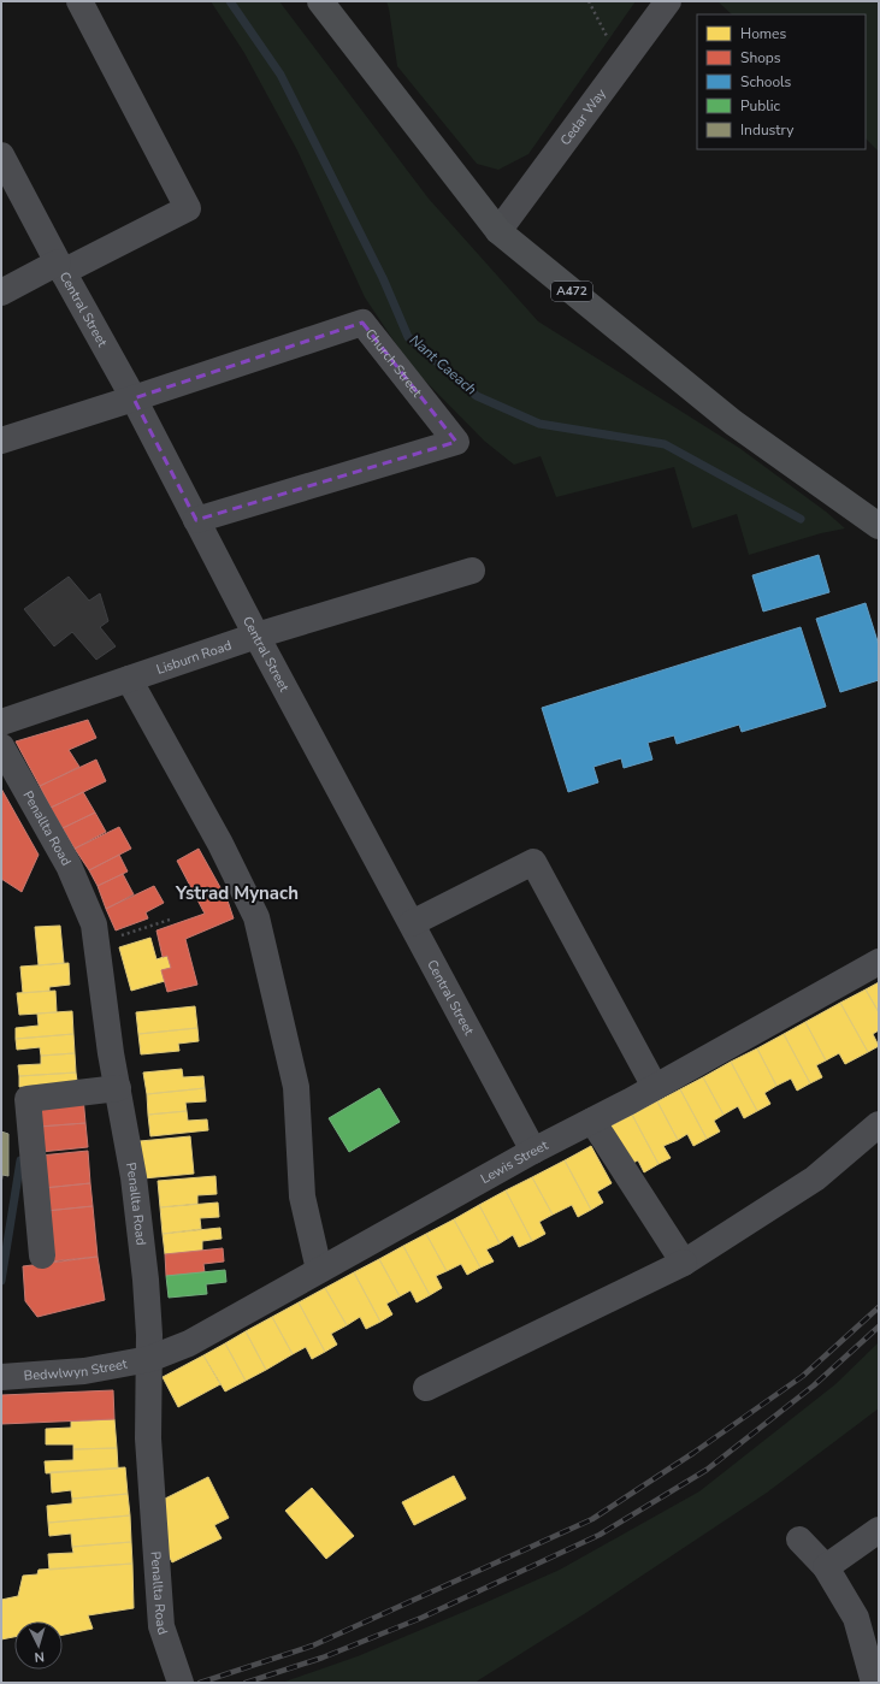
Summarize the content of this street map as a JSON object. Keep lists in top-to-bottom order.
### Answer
{
  "streets": {
    "main road": ["A472"],
    "street": [
      "Cedar Way",
      "Central Street",
      "Church Street",
      "Lisburn Road",
      "Penallta Road",
      "Lewis Street",
      "Bedwlwyn Street"
    ]
  },
  "crossings": [
    ["Cedar Way", "A472"],
    ["Central Street", "Church Street"],
    ["Central Street", "Lisburn Road"],
    ["Central Street", "Lewis Street"],
    ["Penallta Road", "Lewis Street"],
    ["Penallta Road", "Bedwlwyn Street"],
    ["Lewis Street", "Bedwlwyn Street"]
  ],
  "districts": ["Ystrad Mynach"],
  "water": ["Nant Caeach"],
  "legend": [
    "Homes",
    "Shops",
    "Schools",
    "Public",
    "Industry"
  ],
  "north": "bottom"
}
